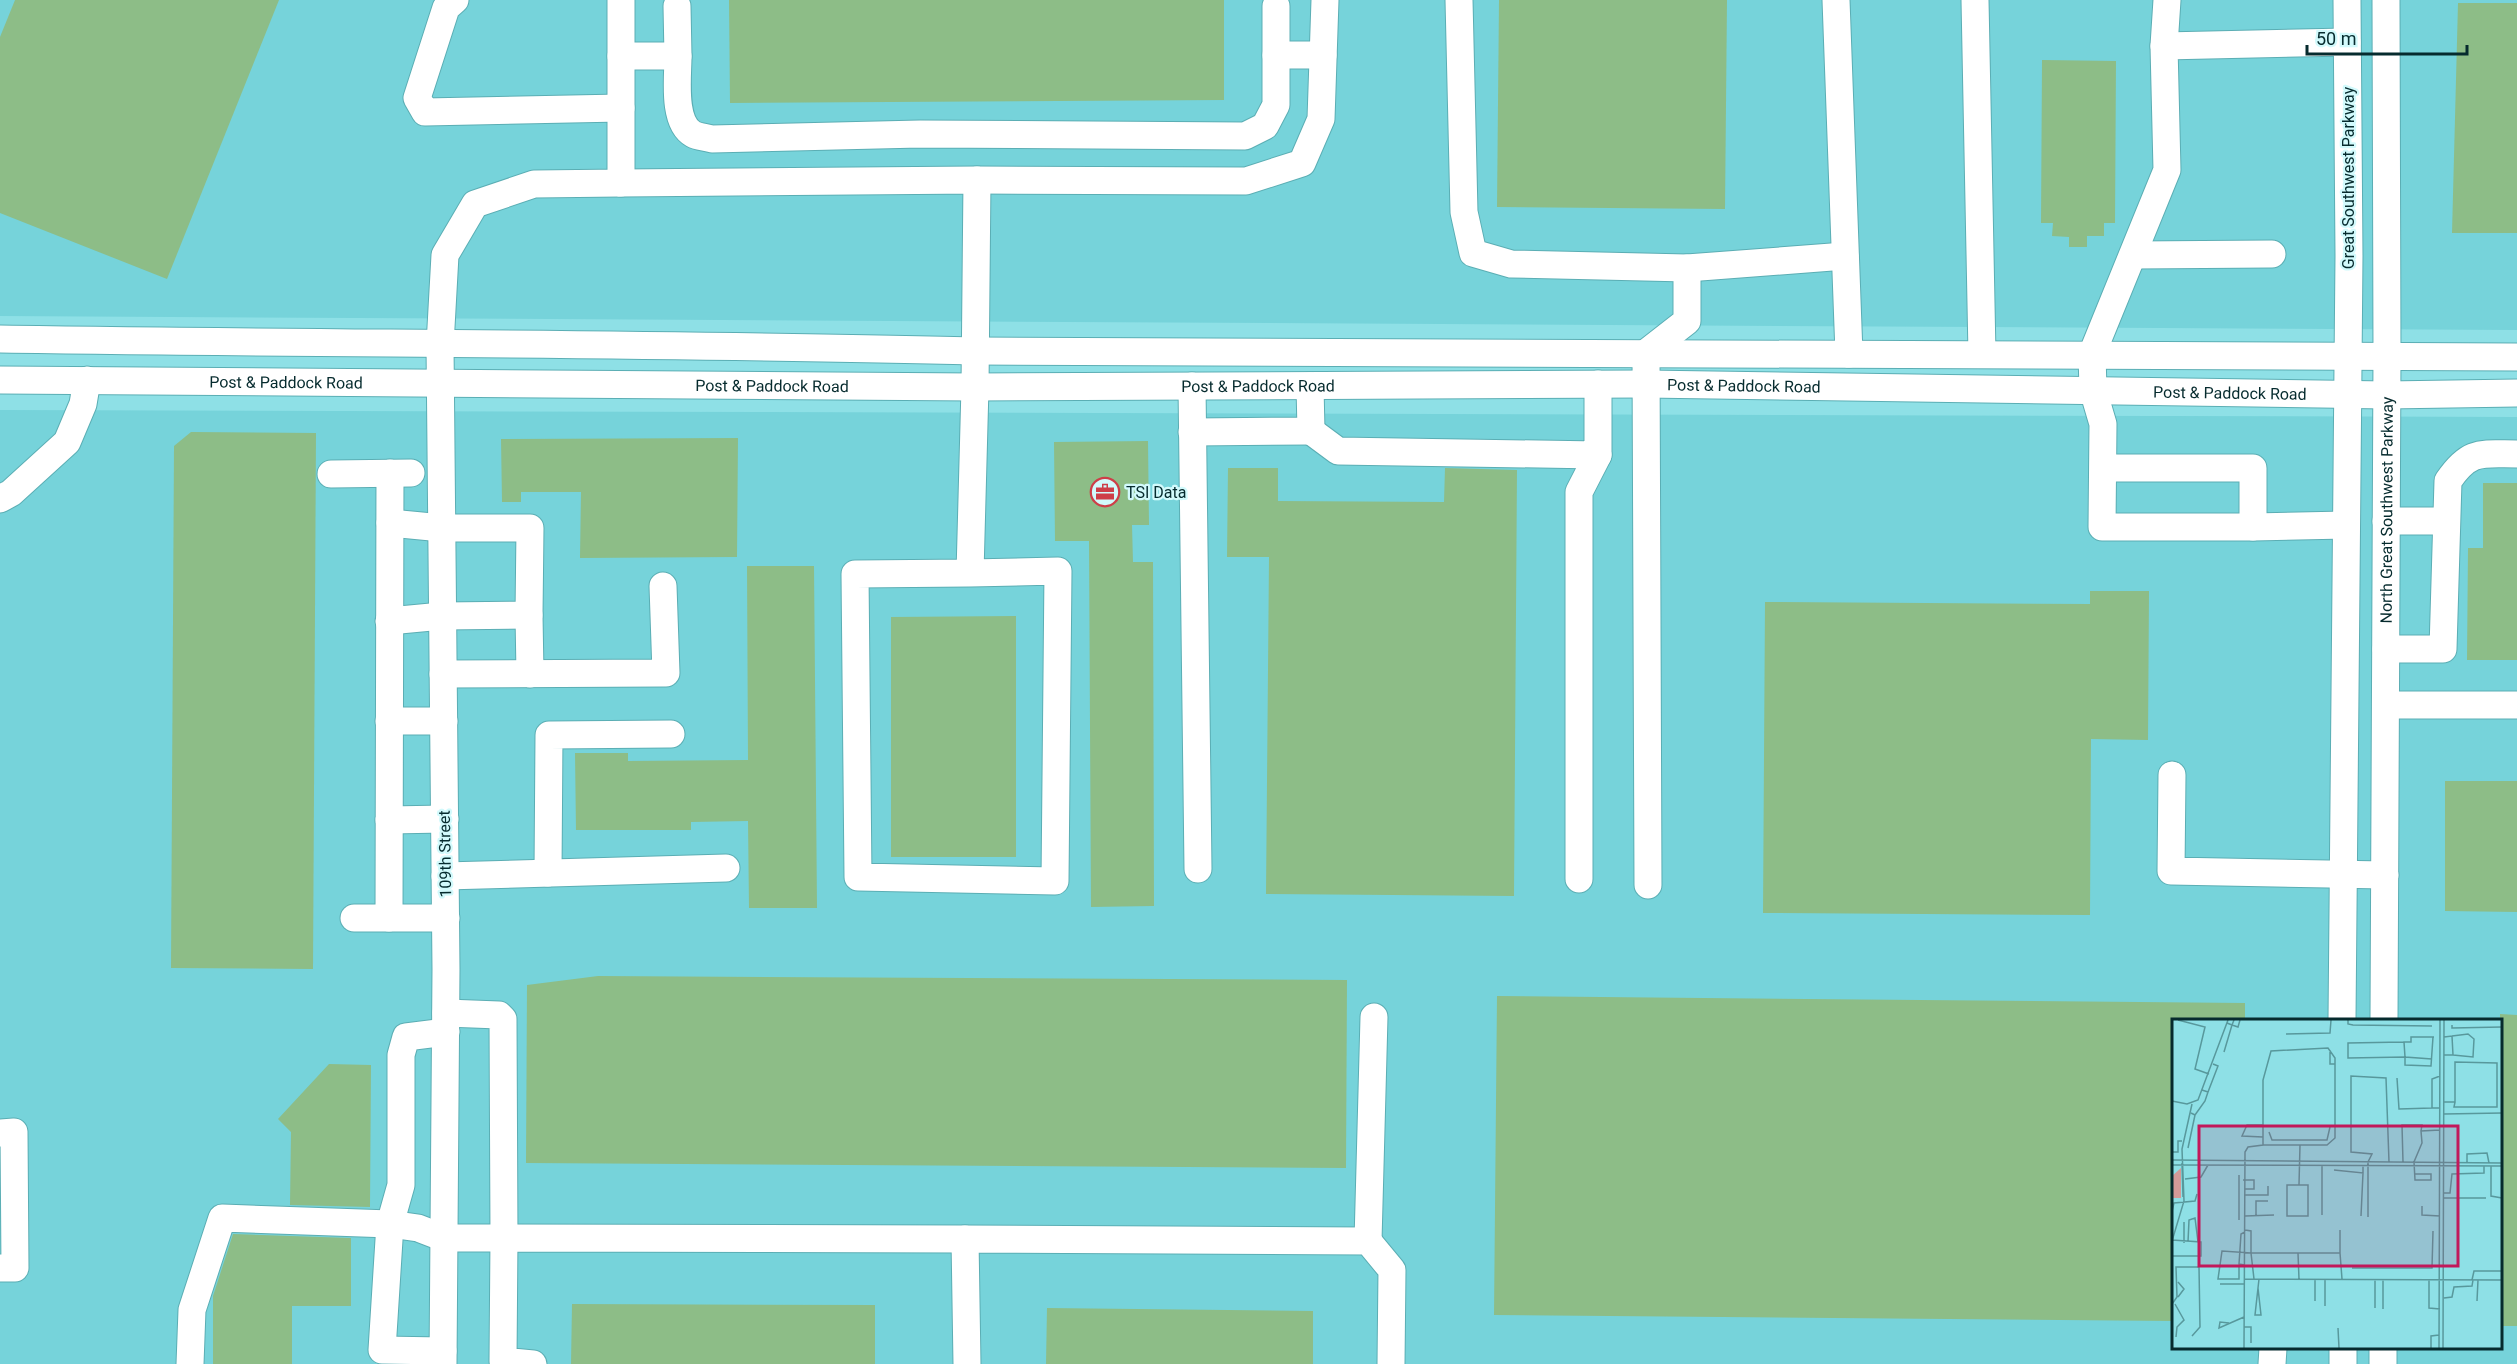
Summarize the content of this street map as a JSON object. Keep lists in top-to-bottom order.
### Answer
{
  "streets": {
    "street": [
      "Great Southwest Parkway",
      "Post & Paddock Road",
      "North Great Southwest Parkway",
      "109th Street"
    ]
  },
  "crossings": [
    ["Great Southwest Parkway", "Post & Paddock Road"],
    ["Post & Paddock Road", "North Great Southwest Parkway"],
    ["Post & Paddock Road", "109th Street"]
  ],
  "places": {
    "office": ["TSI Data"]
  },
  "scale_bar": "50 m"
}
